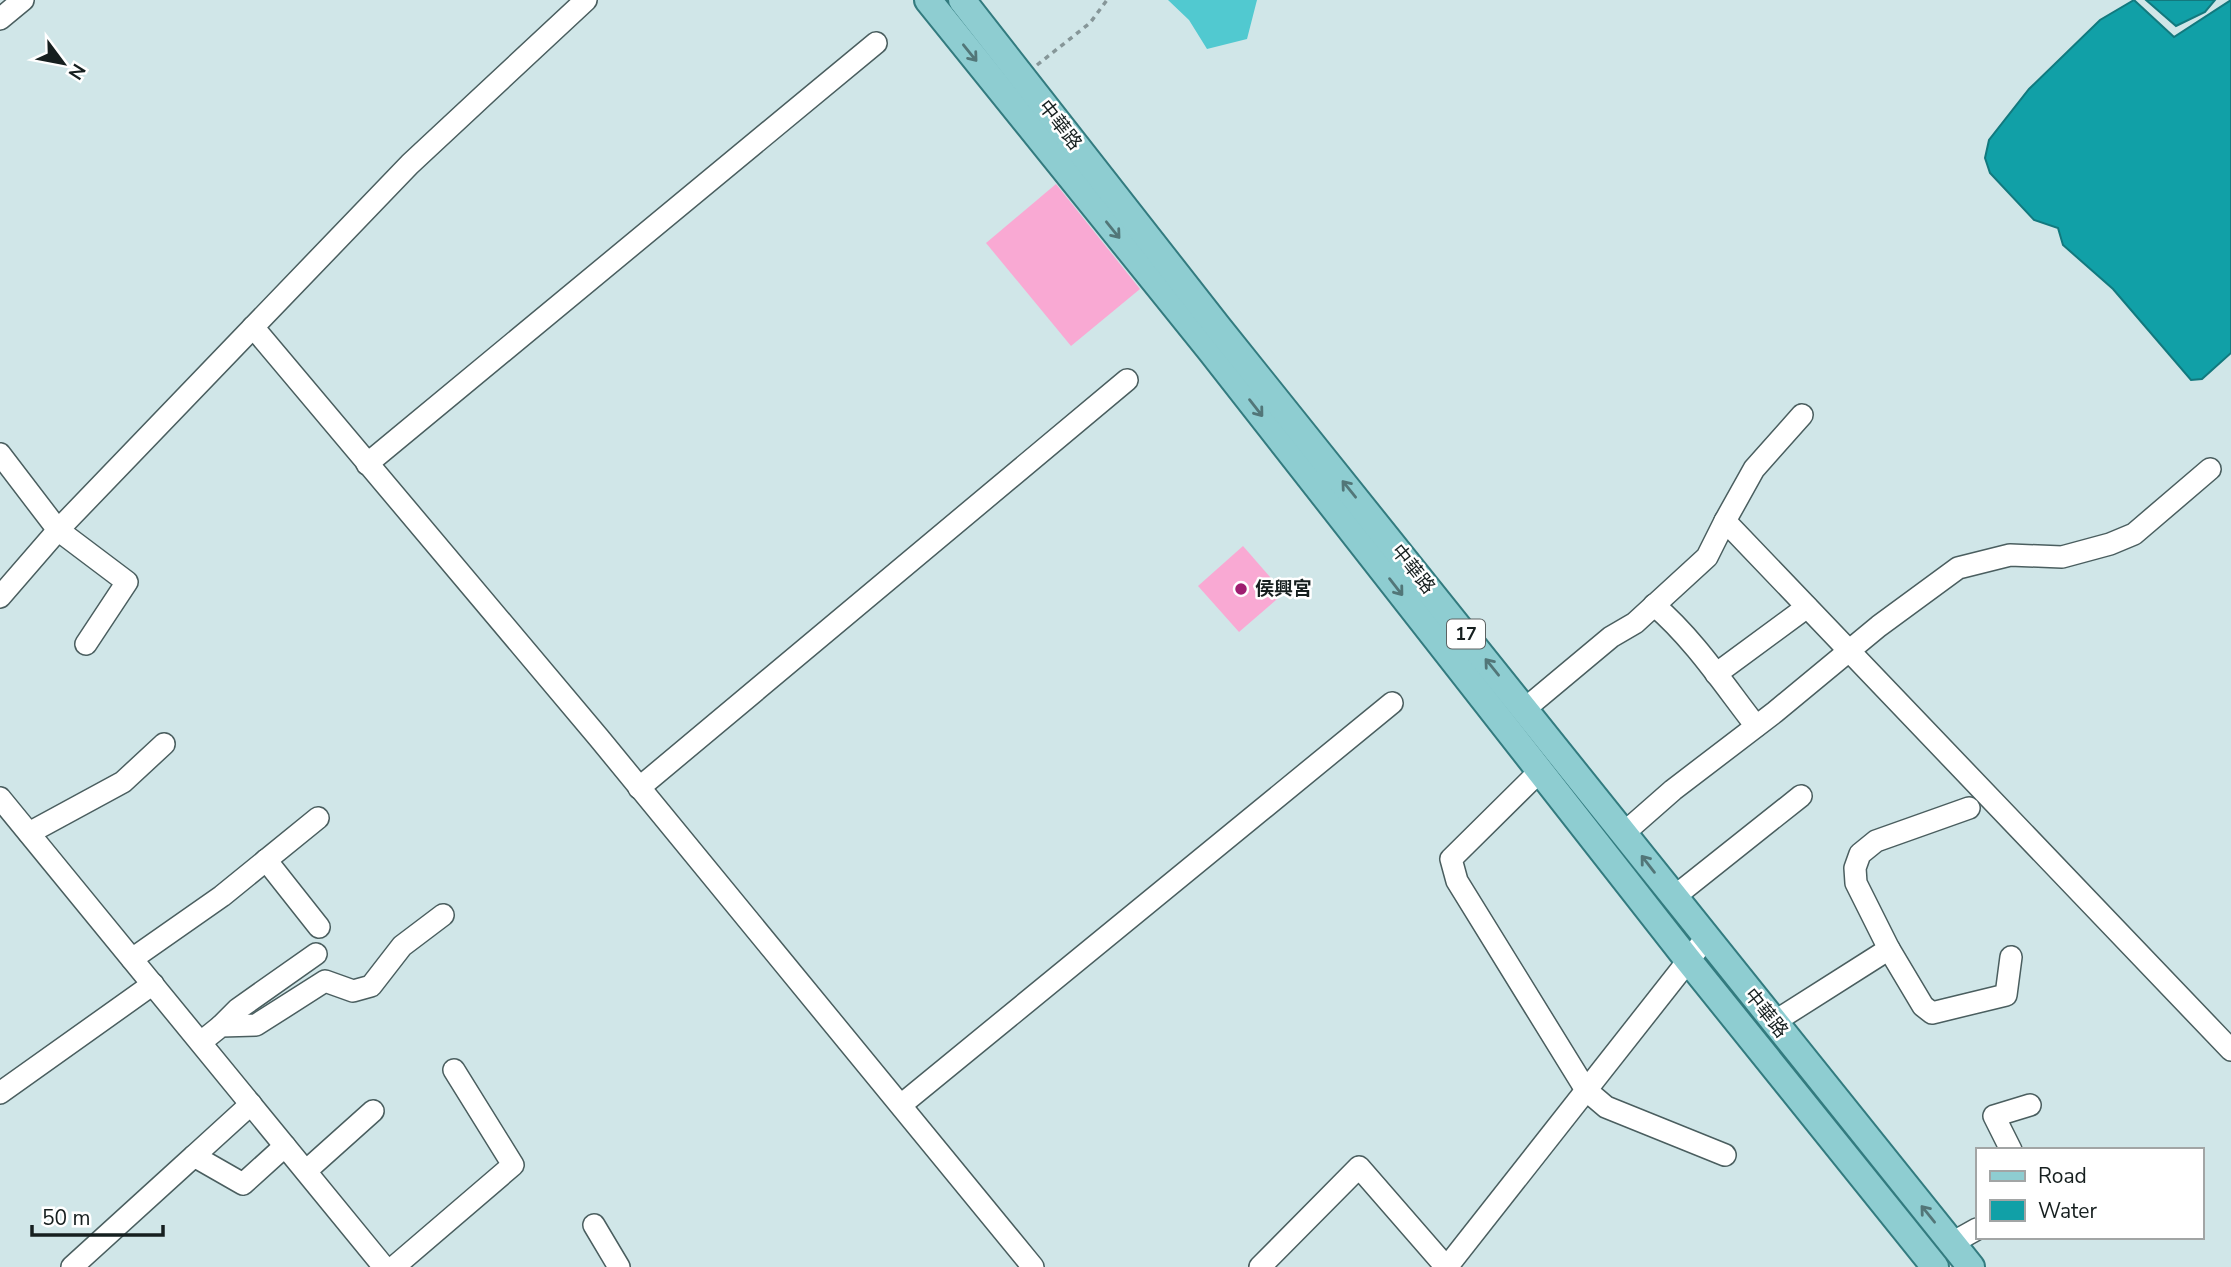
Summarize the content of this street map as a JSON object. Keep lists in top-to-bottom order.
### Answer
{
  "streets": {
    "main road": ["中華路", "17"]
  },
  "places": ["侯興宮"],
  "legend": ["Road", "Water"],
  "scale_bar": "50 m",
  "north": "bottom right"
}
